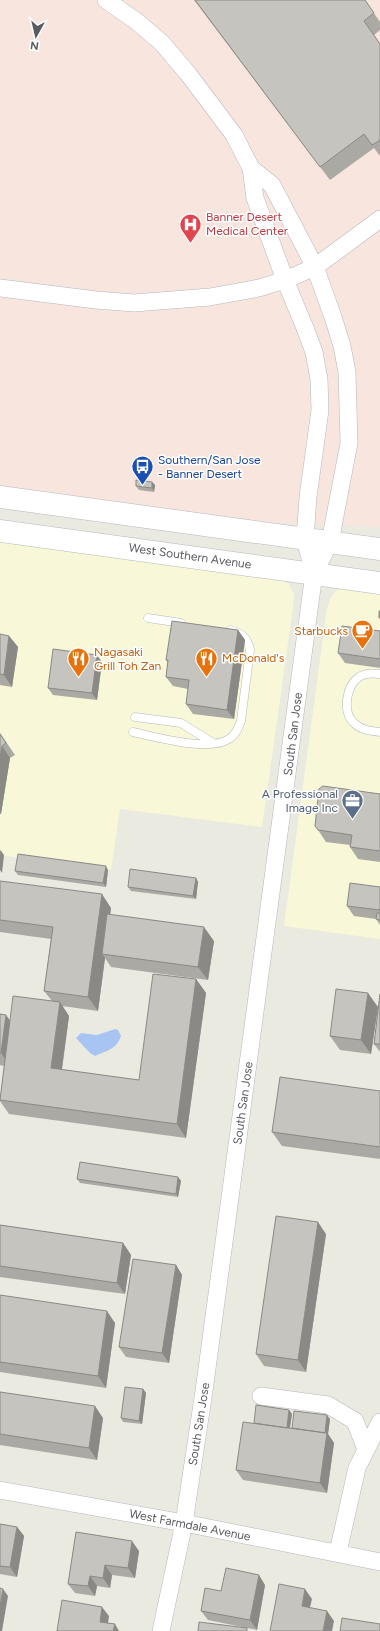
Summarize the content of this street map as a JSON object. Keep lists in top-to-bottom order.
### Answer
{
  "streets": {
    "main road": ["West Southern Avenue"],
    "street": ["South San Jose", "West Farmdale Avenue"]
  },
  "crossings": [
    ["West Southern Avenue", "South San Jose"],
    ["South San Jose", "West Farmdale Avenue"]
  ],
  "places": {
    "hospital": ["Banner Desert Medical Center"],
    "bus stop": ["Southern/San Jose - Banner Desert"],
    "cafe": ["Starbucks"],
    "restaurant": ["McDonald's", "Nagasaki Grill Toh Zan"],
    "office": ["A Professional Image Inc"]
  },
  "north": "bottom"
}
